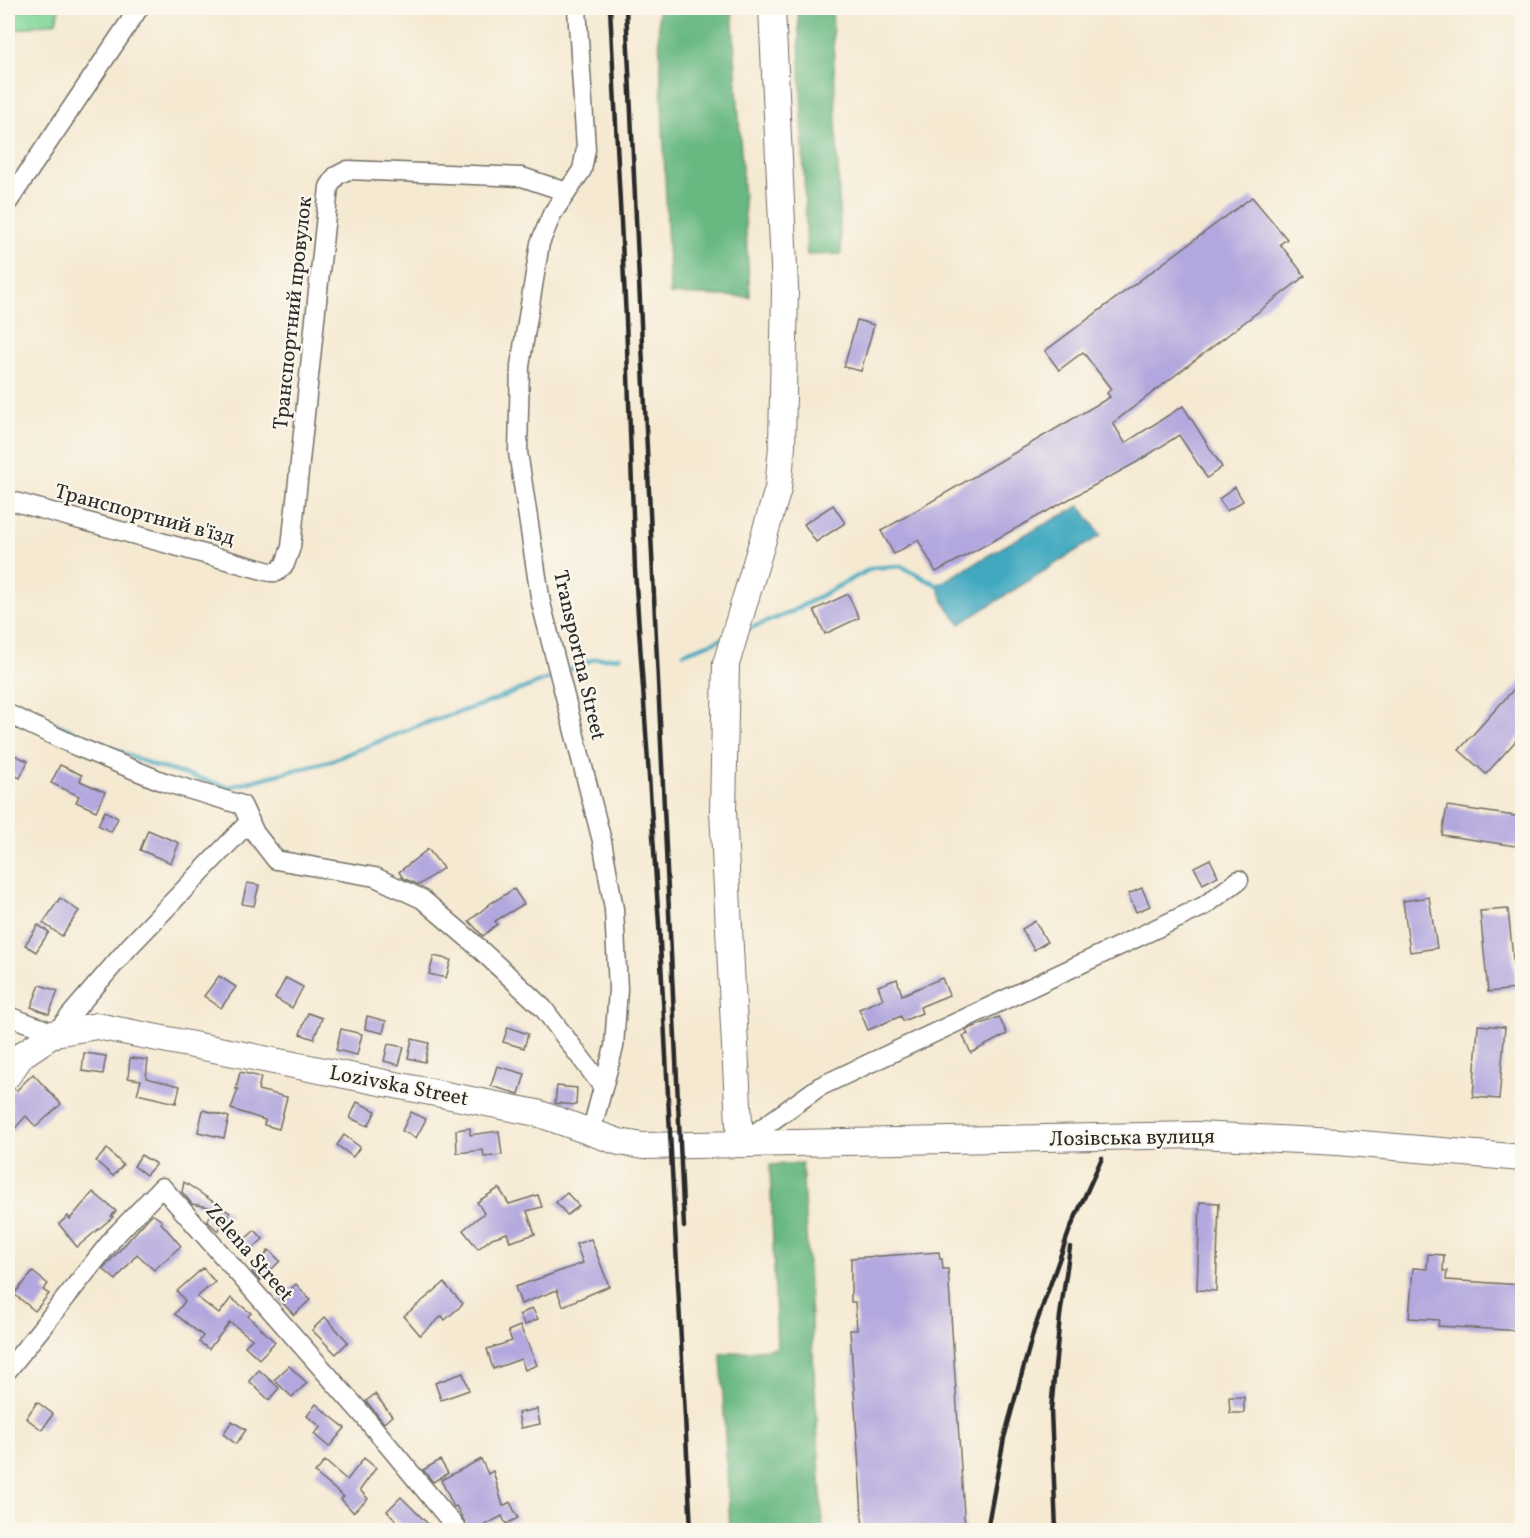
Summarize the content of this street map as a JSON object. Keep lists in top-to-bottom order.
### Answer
{
  "streets": {
    "main road": ["Lozivska Street", "Лозівська вулиця"],
    "street": [
      "Транспортний провулок",
      "Транспортний в'їзд",
      "Transportna Street",
      "Zelena Street"
    ]
  },
  "crossings": [
    ["Транспортний провулок", "Транспортний в'їзд"],
    ["Транспортний провулок", "Transportna Street"],
    ["Transportna Street", "Lozivska Street"],
    ["Lozivska Street", "Лозівська вулиця"]
  ]
}
